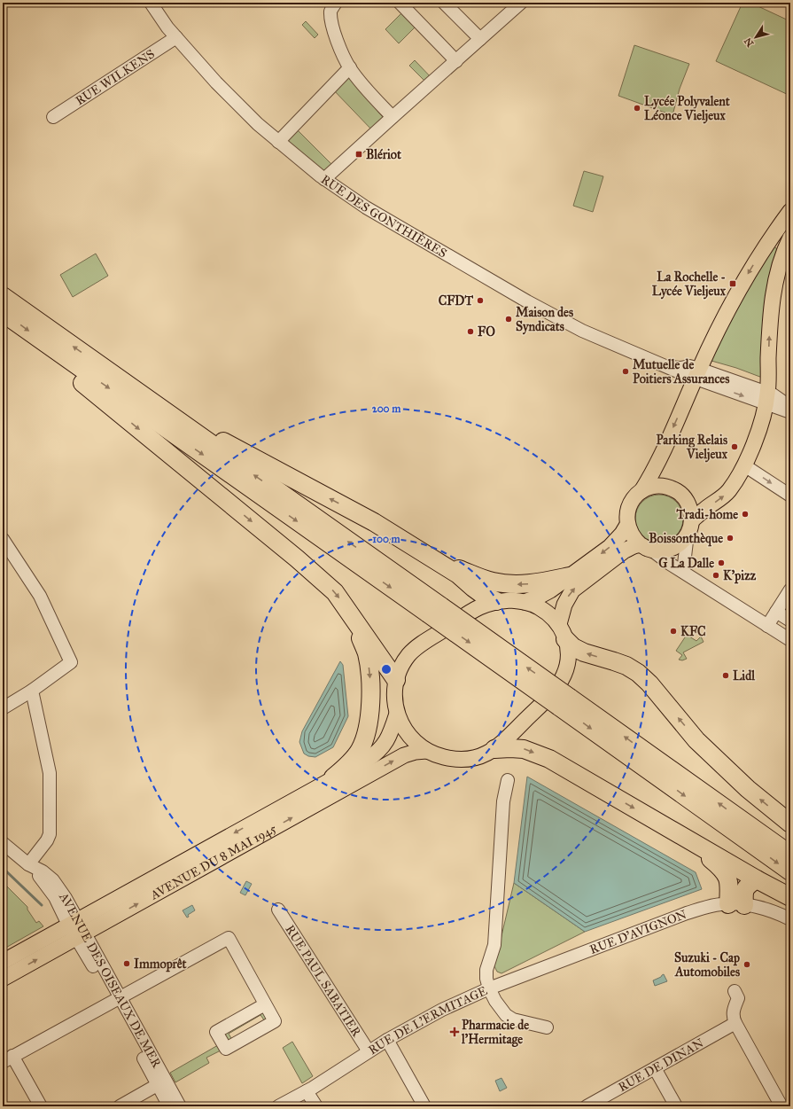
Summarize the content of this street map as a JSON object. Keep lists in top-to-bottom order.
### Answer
{
  "streets": {
    "main road": ["AVENUE DU 8 MAI 1945"],
    "street": [
      "RUE WILKENS",
      "RUE DES GONTHIÈRES",
      "RUE D'AVIGNON",
      "AVENUE DES OISEAUX DE MER",
      "RUE PAUL SABATIER",
      "RUE DE L'ERMITAGE",
      "RUE DE DINAN"
    ]
  },
  "crossings": [
    ["RUE WILKENS", "RUE DES GONTHIÈRES"],
    ["RUE DES GONTHIÈRES", "AVENUE DU 8 MAI 1945"],
    ["AVENUE DU 8 MAI 1945", "AVENUE DES OISEAUX DE MER"],
    ["RUE D'AVIGNON", "RUE DE L'ERMITAGE"],
    ["RUE PAUL SABATIER", "RUE DE L'ERMITAGE"]
  ],
  "places": {
    "other": [
      "Lycée Polyvalent Léonce Vieljeux",
      "CFDT",
      "Maison des Syndicats",
      "FO",
      "Mutuelle de Poitiers Assurances",
      "Parking Relais Vieljeux",
      "Tradi-home",
      "Boissonthèque",
      "G La Dalle",
      "K'pizz",
      "KFC",
      "Lidl",
      "Immoprêt",
      "Suzuki - Cap Automobiles"
    ],
    "transit": ["Blériot", "La Rochelle - Lycée Vieljeux"],
    "health": ["Pharmacie de l'Hermitage"]
  },
  "north": "bottom left",
  "rings": ["200 m", "100 m"]
}
